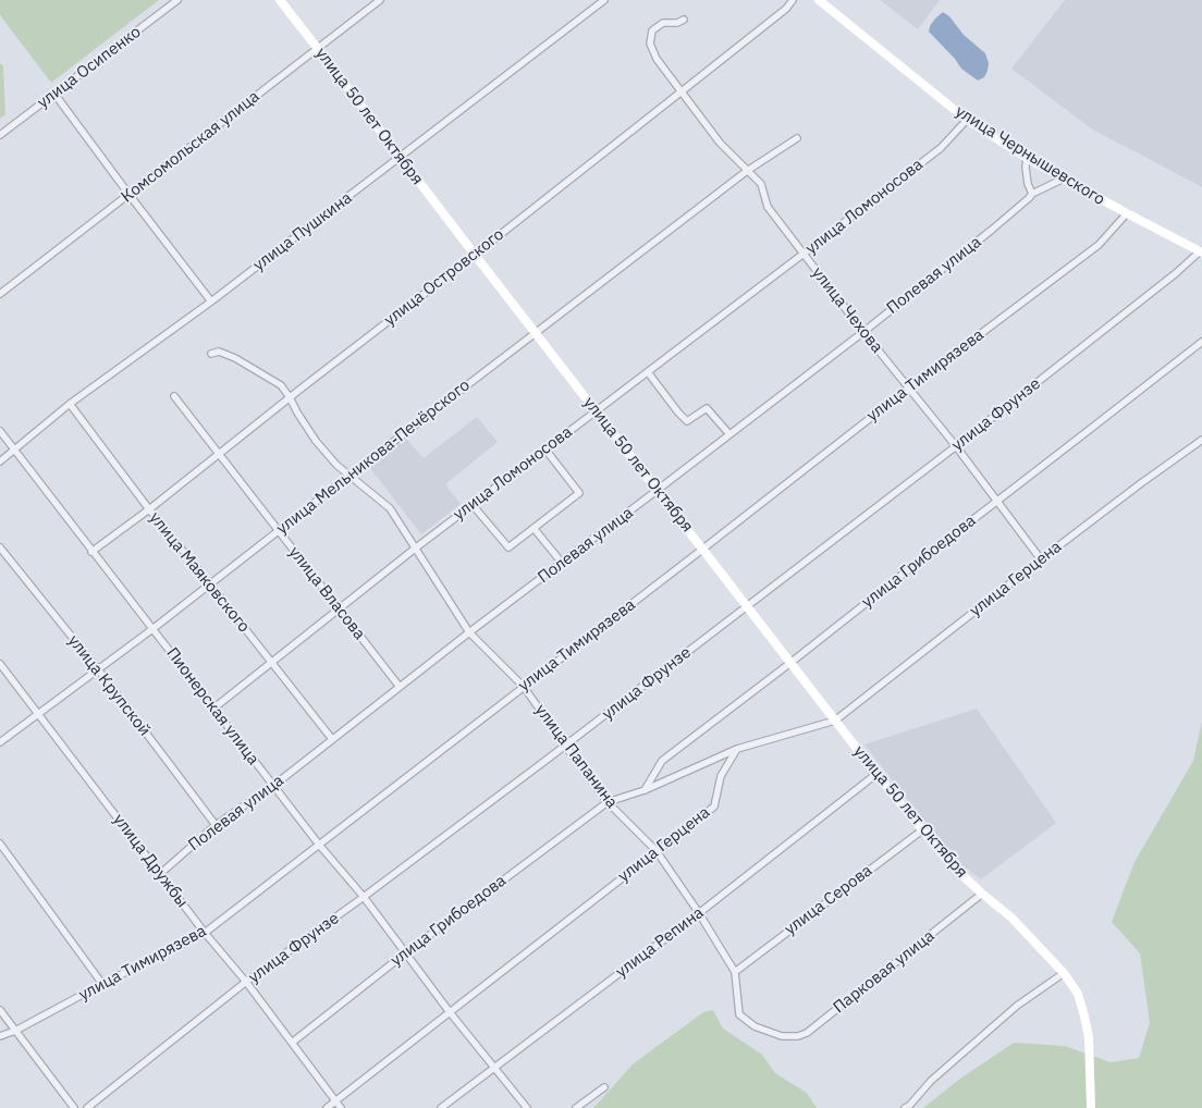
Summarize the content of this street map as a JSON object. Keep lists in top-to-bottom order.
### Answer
{
  "streets": {
    "street": [
      "улица Осипенко",
      "улица 50 лет Октября",
      "Комсомольская улица",
      "улица Чернышевского",
      "улица Ломоносова",
      "улица Пушкина",
      "Полевая улица",
      "улица Островского",
      "улица Чехова",
      "улица Тимирязева",
      "улица Фрунзе",
      "улица Мельникова-Печёрского",
      "улица Грибоедова",
      "улица Маяковского",
      "улица Герцена",
      "улица Власова",
      "улица Крупской",
      "Пионерская улица",
      "улица Папанина",
      "улица Дружбы",
      "улица Серова",
      "улица Репина",
      "Парковая улица"
    ]
  },
  "crossings": [
    ["улица 50 лет Октября", "Комсомольская улица"],
    ["улица 50 лет Октября", "улица Ломоносова"],
    ["улица 50 лет Октября", "улица Пушкина"],
    ["улица 50 лет Октября", "Полевая улица"],
    ["улица 50 лет Октября", "улица Островского"],
    ["улица 50 лет Октября", "улица Тимирязева"],
    ["улица 50 лет Октября", "улица Фрунзе"],
    ["улица 50 лет Октября", "улица Мельникова-Печёрского"],
    ["улица 50 лет Октября", "улица Грибоедова"],
    ["улица 50 лет Октября", "улица Герцена"],
    ["улица 50 лет Октября", "улица Серова"],
    ["улица 50 лет Октября", "улица Репина"],
    ["улица 50 лет Октября", "Парковая улица"],
    ["улица Чернышевского", "улица Ломоносова"],
    ["улица Чернышевского", "Полевая улица"],
    ["улица Чернышевского", "улица Тимирязева"],
    ["улица Чернышевского", "улица Фрунзе"],
    ["улица Ломоносова", "улица Чехова"],
    ["улица Ломоносова", "улица Маяковского"],
    ["улица Ломоносова", "улица Власова"],
    ["улица Ломоносова", "Пионерская улица"],
    ["улица Ломоносова", "улица Папанина"],
    ["улица Пушкина", "улица Маяковского"],
    ["улица Пушкина", "Пионерская улица"],
    ["Полевая улица", "улица Чехова"],
    ["Полевая улица", "улица Маяковского"],
    ["Полевая улица", "улица Власова"],
    ["Полевая улица", "улица Крупской"],
    ["Полевая улица", "Пионерская улица"],
    ["Полевая улица", "улица Папанина"],
    ["Полевая улица", "улица Дружбы"],
    ["улица Островского", "улица Чехова"],
    ["улица Островского", "улица Маяковского"],
    ["улица Островского", "улица Власова"],
    ["улица Островского", "Пионерская улица"],
    ["улица Островского", "улица Папанина"],
    ["улица Чехова", "улица Тимирязева"],
    ["улица Чехова", "улица Фрунзе"],
    ["улица Чехова", "улица Мельникова-Печёрского"],
    ["улица Чехова", "улица Грибоедова"],
    ["улица Чехова", "улица Герцена"],
    ["улица Тимирязева", "Пионерская улица"],
    ["улица Тимирязева", "улица Папанина"],
    ["улица Тимирязева", "улица Дружбы"],
    ["улица Фрунзе", "Пионерская улица"],
    ["улица Фрунзе", "улица Папанина"],
    ["улица Фрунзе", "улица Дружбы"],
    ["улица Мельникова-Печёрского", "улица Маяковского"],
    ["улица Мельникова-Печёрского", "улица Власова"],
    ["улица Мельникова-Печёрского", "улица Крупской"],
    ["улица Мельникова-Печёрского", "Пионерская улица"],
    ["улица Мельникова-Печёрского", "улица Папанина"],
    ["улица Мельникова-Печёрского", "улица Дружбы"],
    ["улица Грибоедова", "улица Герцена"],
    ["улица Грибоедова", "Пионерская улица"],
    ["улица Грибоедова", "улица Папанина"],
    ["улица Грибоедова", "улица Дружбы"],
    ["улица Герцена", "Пионерская улица"],
    ["улица Герцена", "улица Папанина"],
    ["улица Герцена", "улица Дружбы"],
    ["Пионерская улица", "улица Репина"],
    ["улица Папанина", "улица Серова"],
    ["улица Папанина", "улица Репина"],
    ["улица Папанина", "Парковая улица"]
  ]
}
